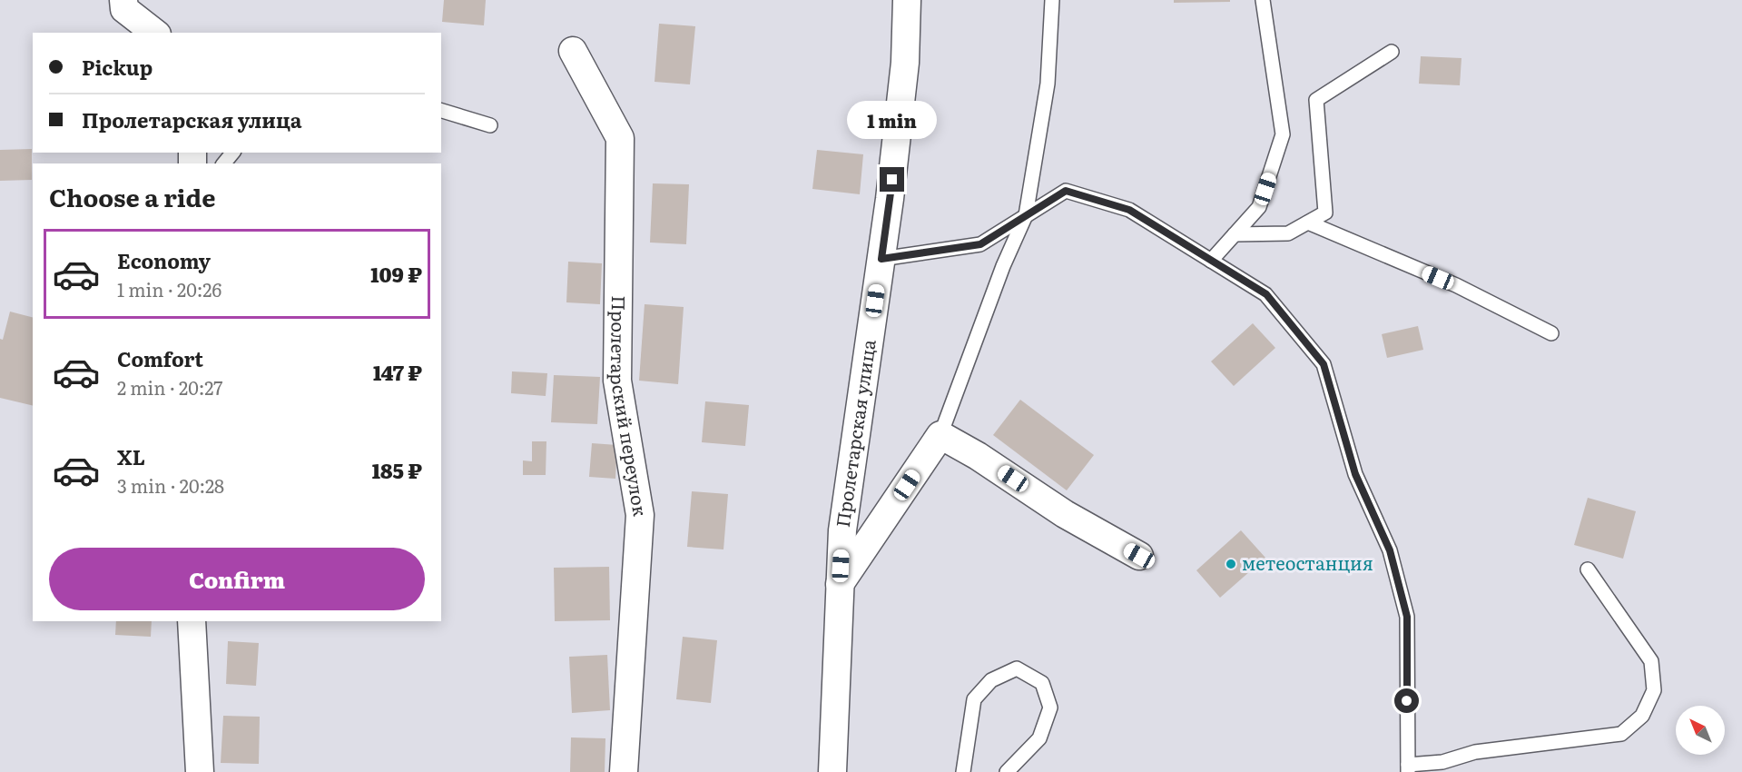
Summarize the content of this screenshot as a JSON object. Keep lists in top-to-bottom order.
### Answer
{
  "streets": {
    "street": ["Пролетарский переулок", "Пролетарская улица"]
  },
  "places": ["метеостанция"],
  "north": "top left",
  "page": {
    "banner": ["Pickup", "Пролетарская улица"],
    "bubble": "1 min",
    "heading": "Choose a ride",
    "list": [
      {
        "name": "Economy",
        "note": "1 min · 20:26",
        "value": "109 ₽"
      },
      {
        "name": "Comfort",
        "note": "2 min · 20:27",
        "value": "147 ₽"
      },
      {
        "name": "XL",
        "note": "3 min · 20:28",
        "value": "185 ₽"
      }
    ],
    "buttons": "Confirm"
  }
}
